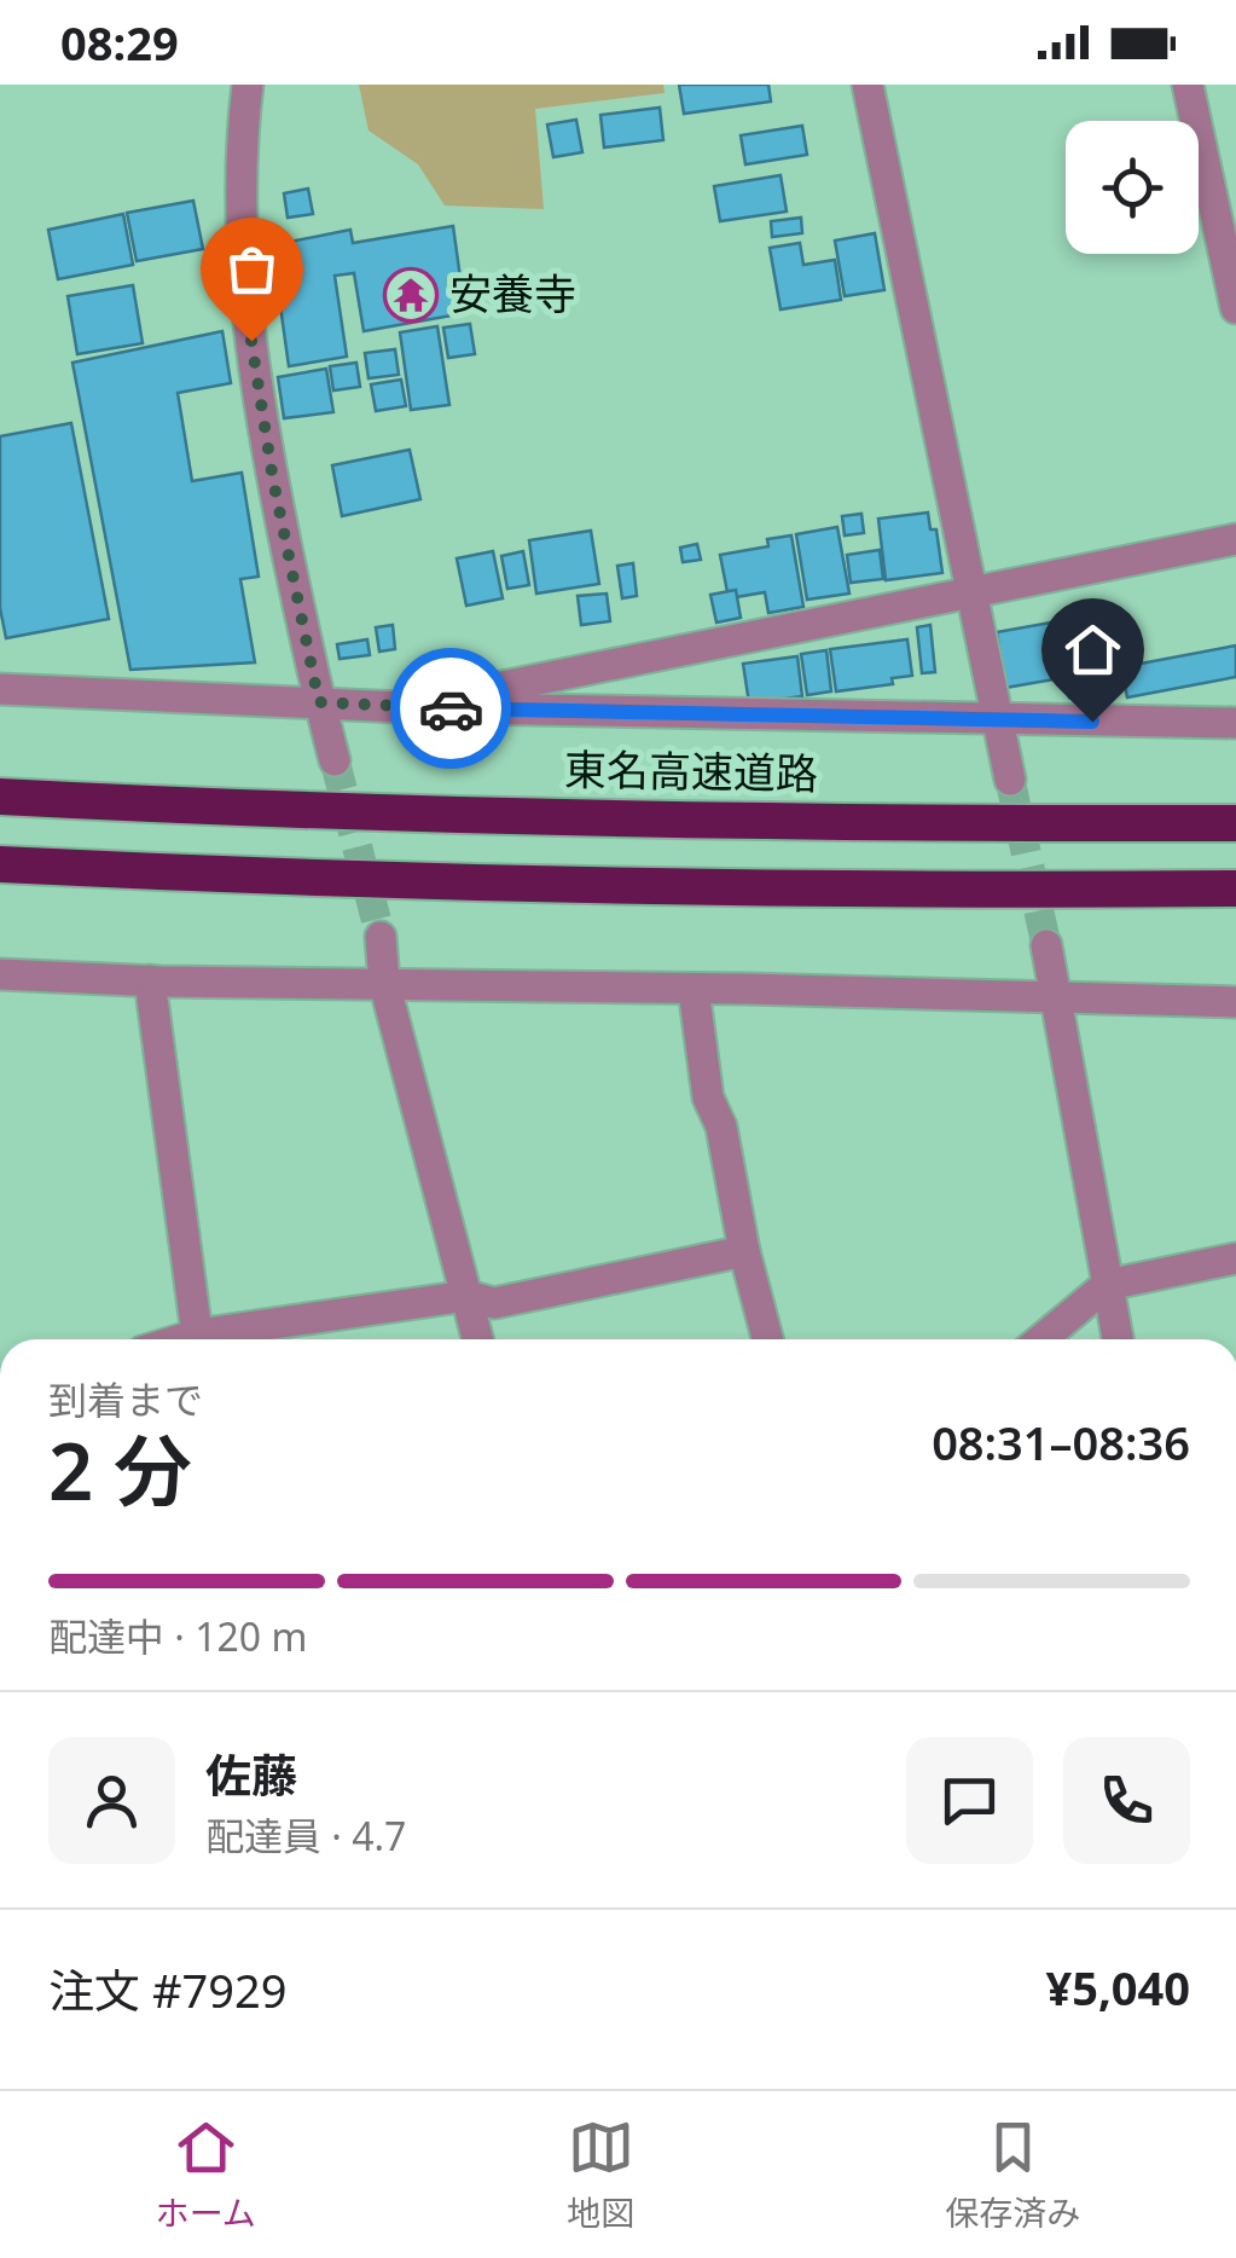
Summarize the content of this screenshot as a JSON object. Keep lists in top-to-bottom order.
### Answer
{
  "streets": {
    "highway": ["東名高速道路"]
  },
  "places": {
    "temple": ["安養寺"]
  },
  "page": {
    "status": "08:29",
    "heading": ["2 分", "到着まで", "08:31–08:36"],
    "panel": [
      "佐藤",
      "配達員 · 4.7",
      "注文 #7929",
      "¥5,040"
    ],
    "bar": "配達中 · 120 m",
    "tabs": ["ホーム", "地図", "保存済み"]
  }
}
